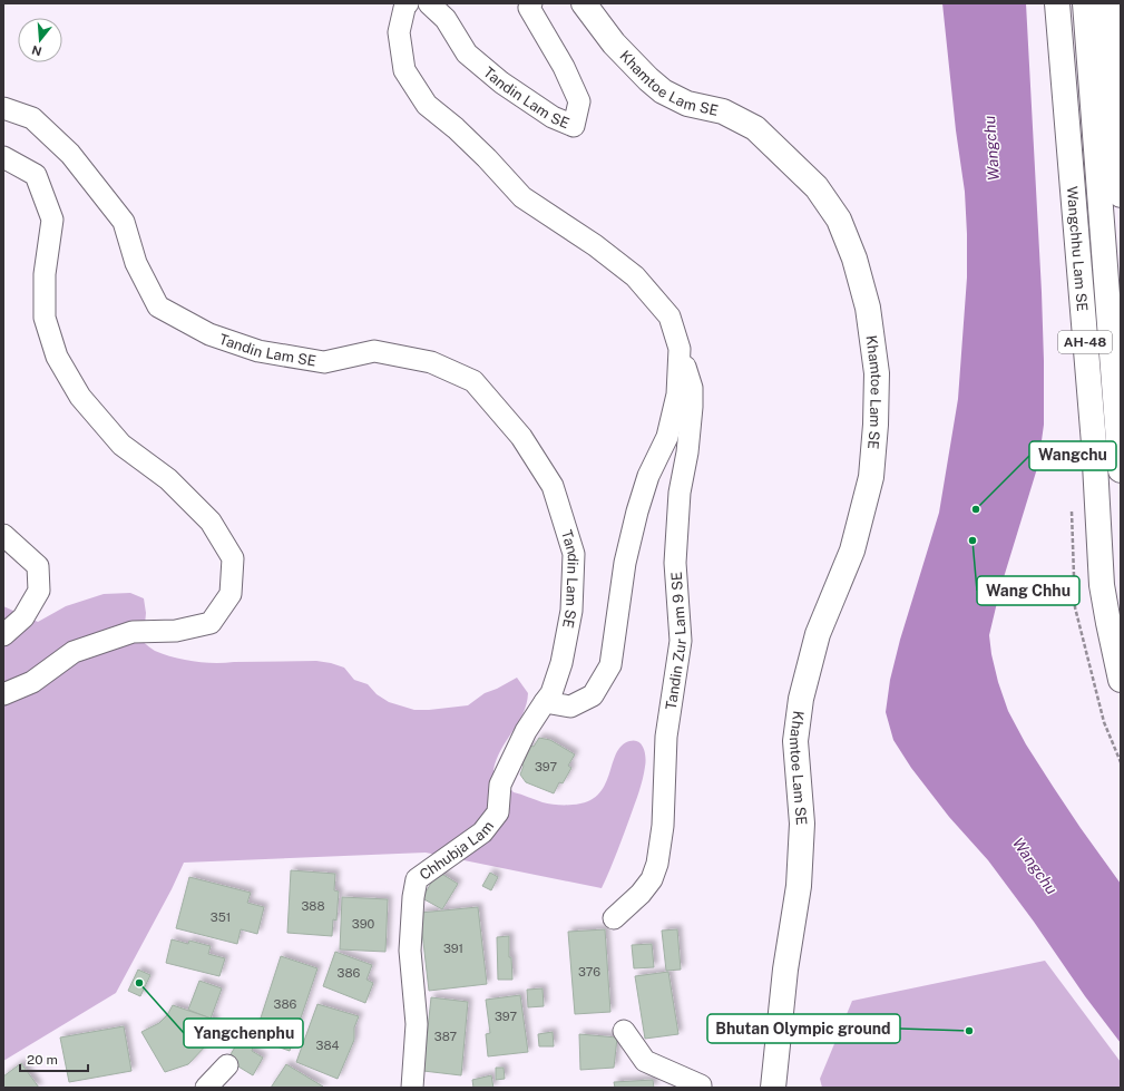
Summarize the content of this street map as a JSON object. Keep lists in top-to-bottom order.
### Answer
{
  "streets": {
    "main road": ["Khamtoe Lam SE", "Wangchhu Lam SE", "AH-48"],
    "street": ["Tandin Lam SE", "Tandin Zur Lam 9 SE", "Chhubja Lam"]
  },
  "crossings": [
    ["Tandin Lam SE", "Chhubja Lam"]
  ],
  "water": ["Wangchu"],
  "places": [
    "Wangchu",
    "Wang Chhu",
    "Yangchenphu",
    "Bhutan Olympic ground"
  ],
  "house_numbers": [
    "397",
    "388",
    "351",
    "390",
    "391",
    "376",
    "386",
    "386",
    "397",
    "387",
    "384"
  ],
  "scale_bar": "20 m",
  "north": "bottom"
}
